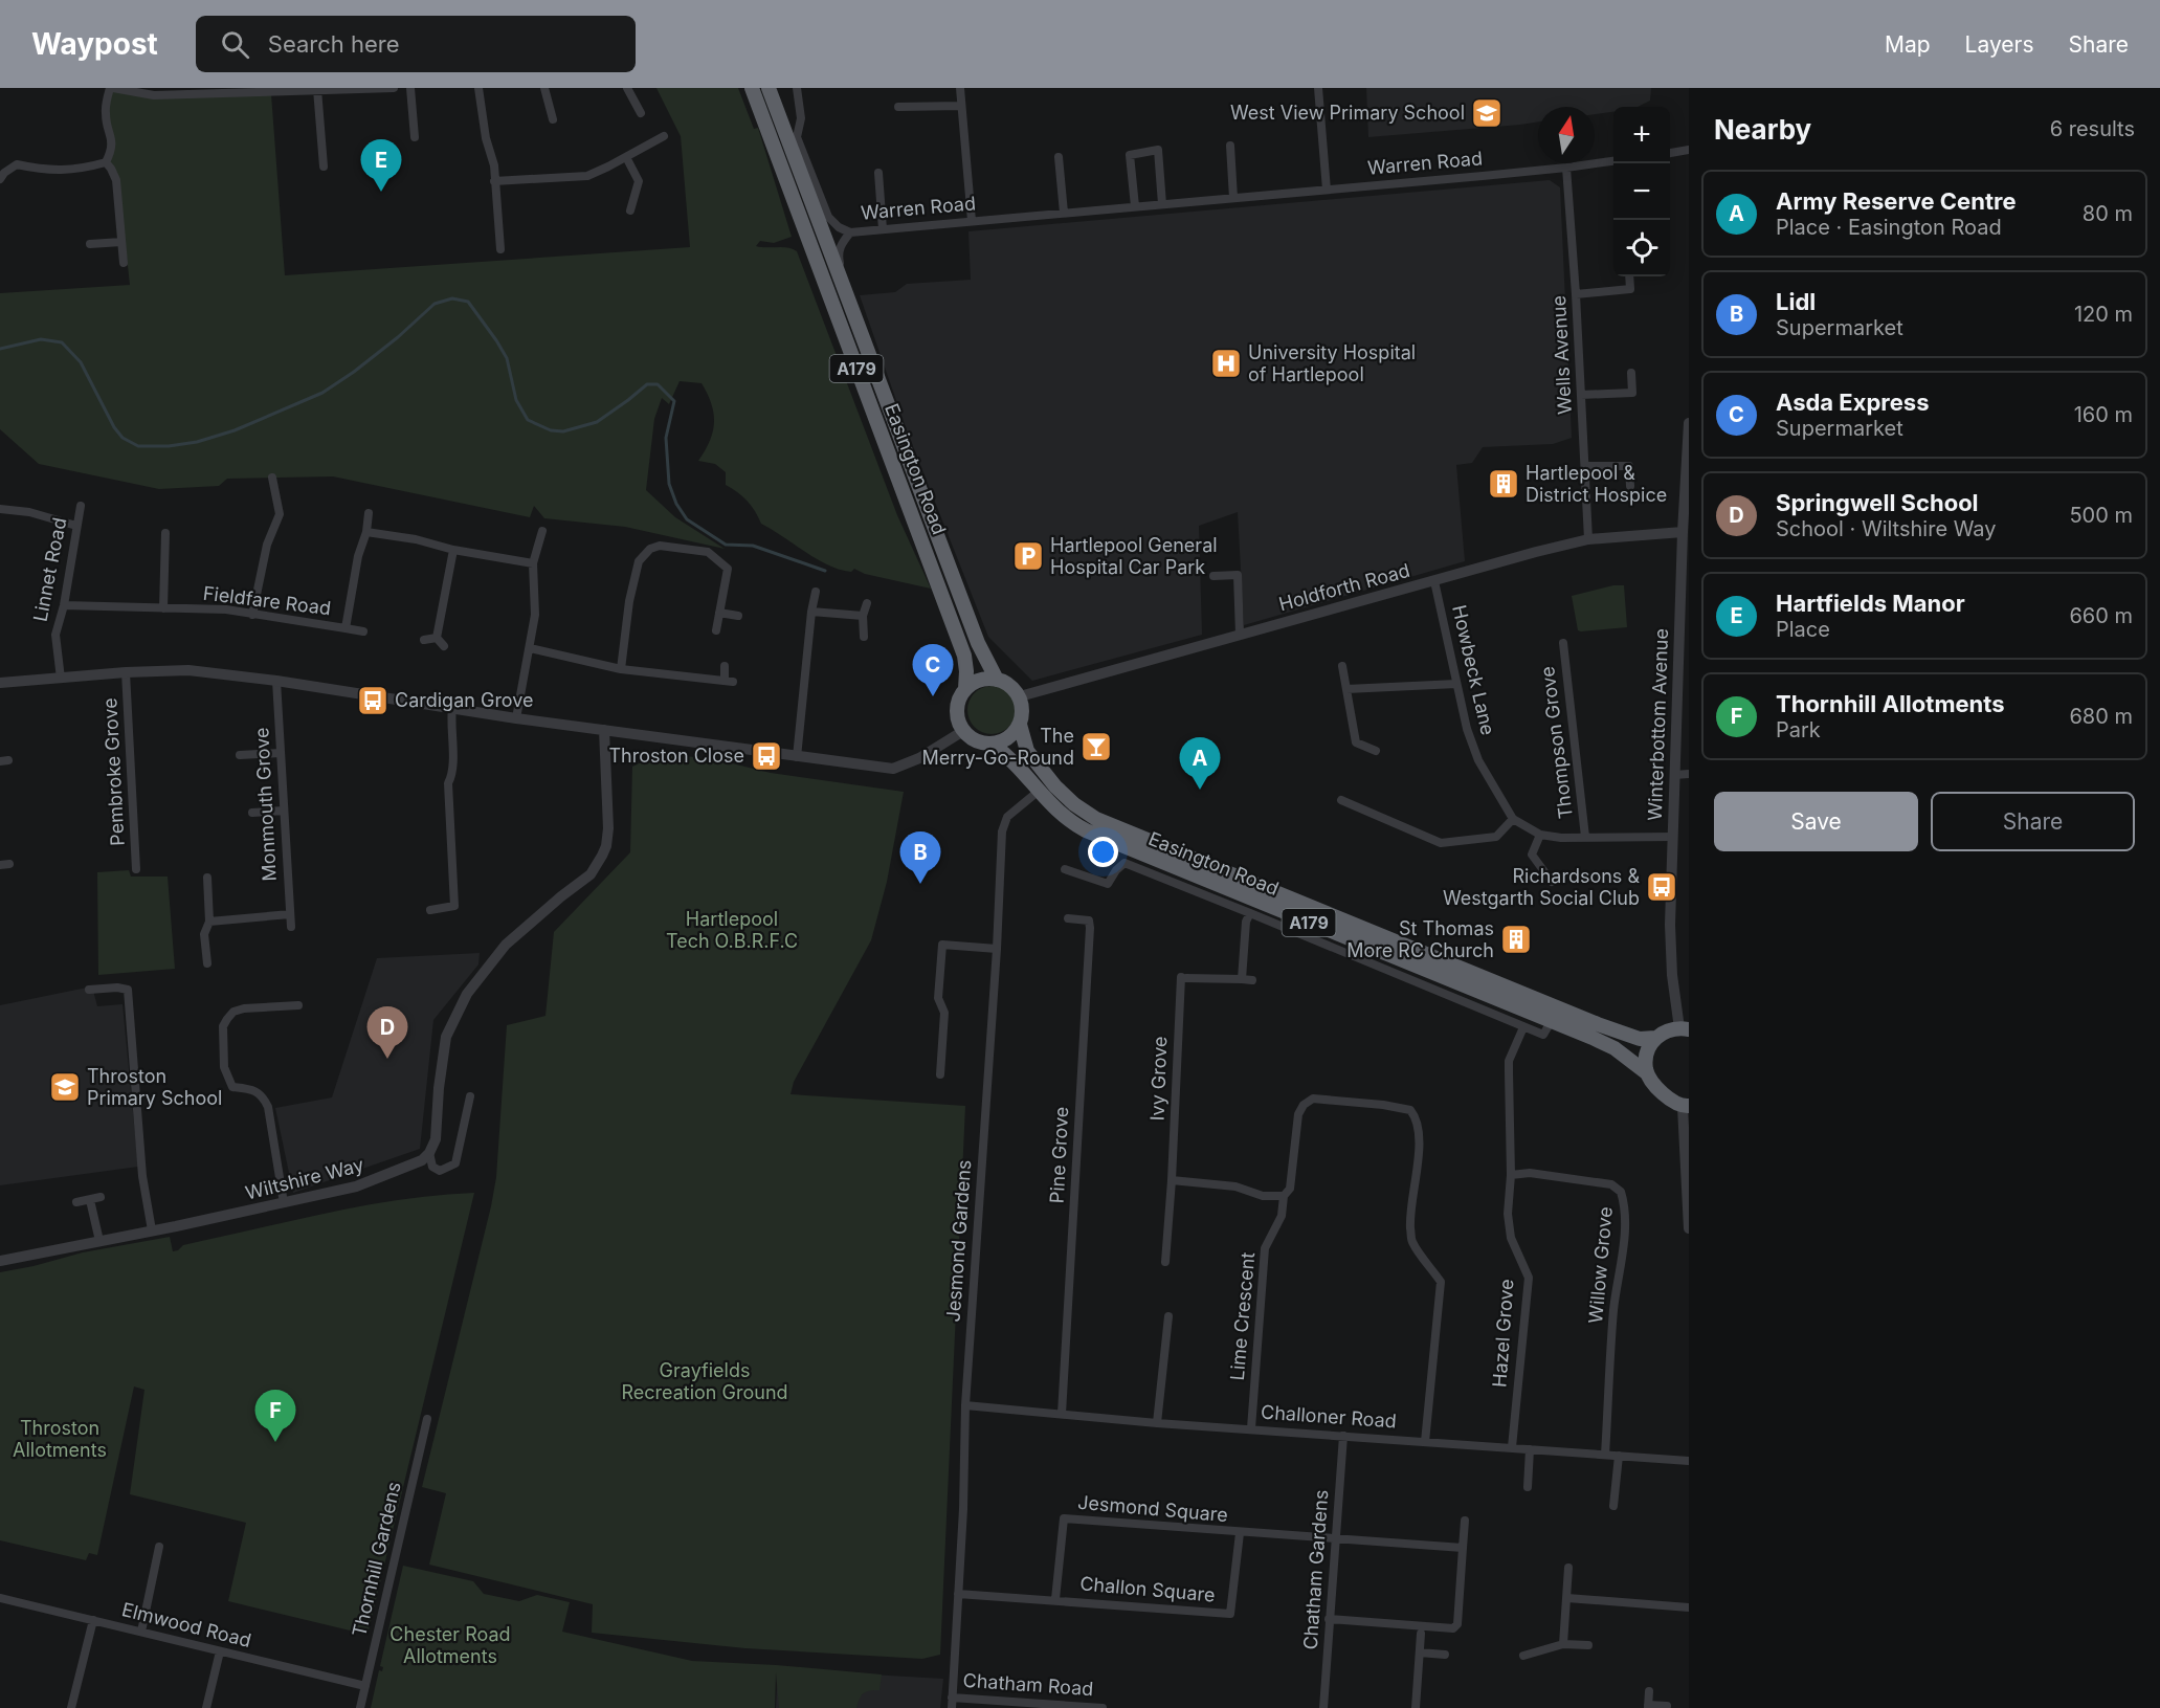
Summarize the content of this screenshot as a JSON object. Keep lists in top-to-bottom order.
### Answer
{
  "streets": {
    "highway": ["A179", "Easington Road"],
    "street": [
      "Warren Road",
      "Wells Avenue",
      "Linnet Road",
      "Holdforth Road",
      "Fieldfare Road",
      "Howbeck Lane",
      "Winterbottom Avenue",
      "Thompson Grove",
      "Pembroke Grove",
      "Monmouth Grove",
      "Ivy Grove",
      "Pine Grove",
      "Wiltshire Way",
      "Jesmond Gardens",
      "Willow Grove",
      "Lime Crescent",
      "Hazel Grove",
      "Challoner Road",
      "Jesmond Square",
      "Thornhill Gardens",
      "Chatham Gardens",
      "Challon Square",
      "Elmwood Road",
      "Chatham Road"
    ]
  },
  "crossings": [
    ["Warren Road", "Wells Avenue"],
    ["Wells Avenue", "Holdforth Road"],
    ["A179", "Easington Road"],
    ["A179", "Winterbottom Avenue"],
    ["Easington Road", "Holdforth Road"],
    ["Easington Road", "Ivy Grove"],
    ["Easington Road", "Jesmond Gardens"],
    ["Easington Road", "Hazel Grove"],
    ["Linnet Road", "Fieldfare Road"],
    ["Holdforth Road", "Howbeck Lane"],
    ["Holdforth Road", "Winterbottom Avenue"],
    ["Howbeck Lane", "Winterbottom Avenue"],
    ["Howbeck Lane", "Thompson Grove"],
    ["Pine Grove", "Challoner Road"],
    ["Jesmond Gardens", "Challoner Road"],
    ["Jesmond Gardens", "Challon Square"],
    ["Jesmond Gardens", "Chatham Road"],
    ["Willow Grove", "Hazel Grove"],
    ["Willow Grove", "Challoner Road"],
    ["Lime Crescent", "Challoner Road"],
    ["Hazel Grove", "Challoner Road"],
    ["Challoner Road", "Chatham Gardens"],
    ["Jesmond Square", "Chatham Gardens"],
    ["Jesmond Square", "Challon Square"],
    ["Thornhill Gardens", "Elmwood Road"]
  ],
  "parks": [
    "Hartlepool Tech O.B.R.F.C",
    "Grayfields Recreation Ground",
    "Throston Allotments",
    "Chester Road Allotments"
  ],
  "places": {
    "school or university": ["West View Primary School", "Throston Primary School"],
    "hospital": ["University Hospital of Hartlepool"],
    "building": ["Hartlepool & District Hospice", "St Thomas More RC Church"],
    "parking": ["Hartlepool General Hospital Car Park"],
    "bus stop": ["Cardigan Grove", "Throston Close", "Richardsons & Westgarth Social Club"],
    "bar": ["The Merry-Go-Round"]
  },
  "north": "top",
  "page": {
    "header": "Waypost",
    "search": "Search here",
    "nav": ["Map", "Layers", "Share"],
    "heading": ["Nearby", "6 results"],
    "map_buttons": ["+", "−"],
    "pins": [
      "E",
      "C",
      "A",
      "B",
      "D",
      "F"
    ],
    "list": [
      {
        "mark": "A",
        "name": "Army Reserve Centre",
        "note": "Place · Easington Road",
        "value": "80 m"
      },
      {
        "mark": "B",
        "name": "Lidl",
        "note": "Supermarket",
        "value": "120 m"
      },
      {
        "mark": "C",
        "name": "Asda Express",
        "note": "Supermarket",
        "value": "160 m"
      },
      {
        "mark": "D",
        "name": "Springwell School",
        "note": "School · Wiltshire Way",
        "value": "500 m"
      },
      {
        "mark": "E",
        "name": "Hartfields Manor",
        "note": "Place",
        "value": "660 m"
      },
      {
        "mark": "F",
        "name": "Thornhill Allotments",
        "note": "Park",
        "value": "680 m"
      }
    ],
    "buttons": ["Save", "Share"]
  }
}
